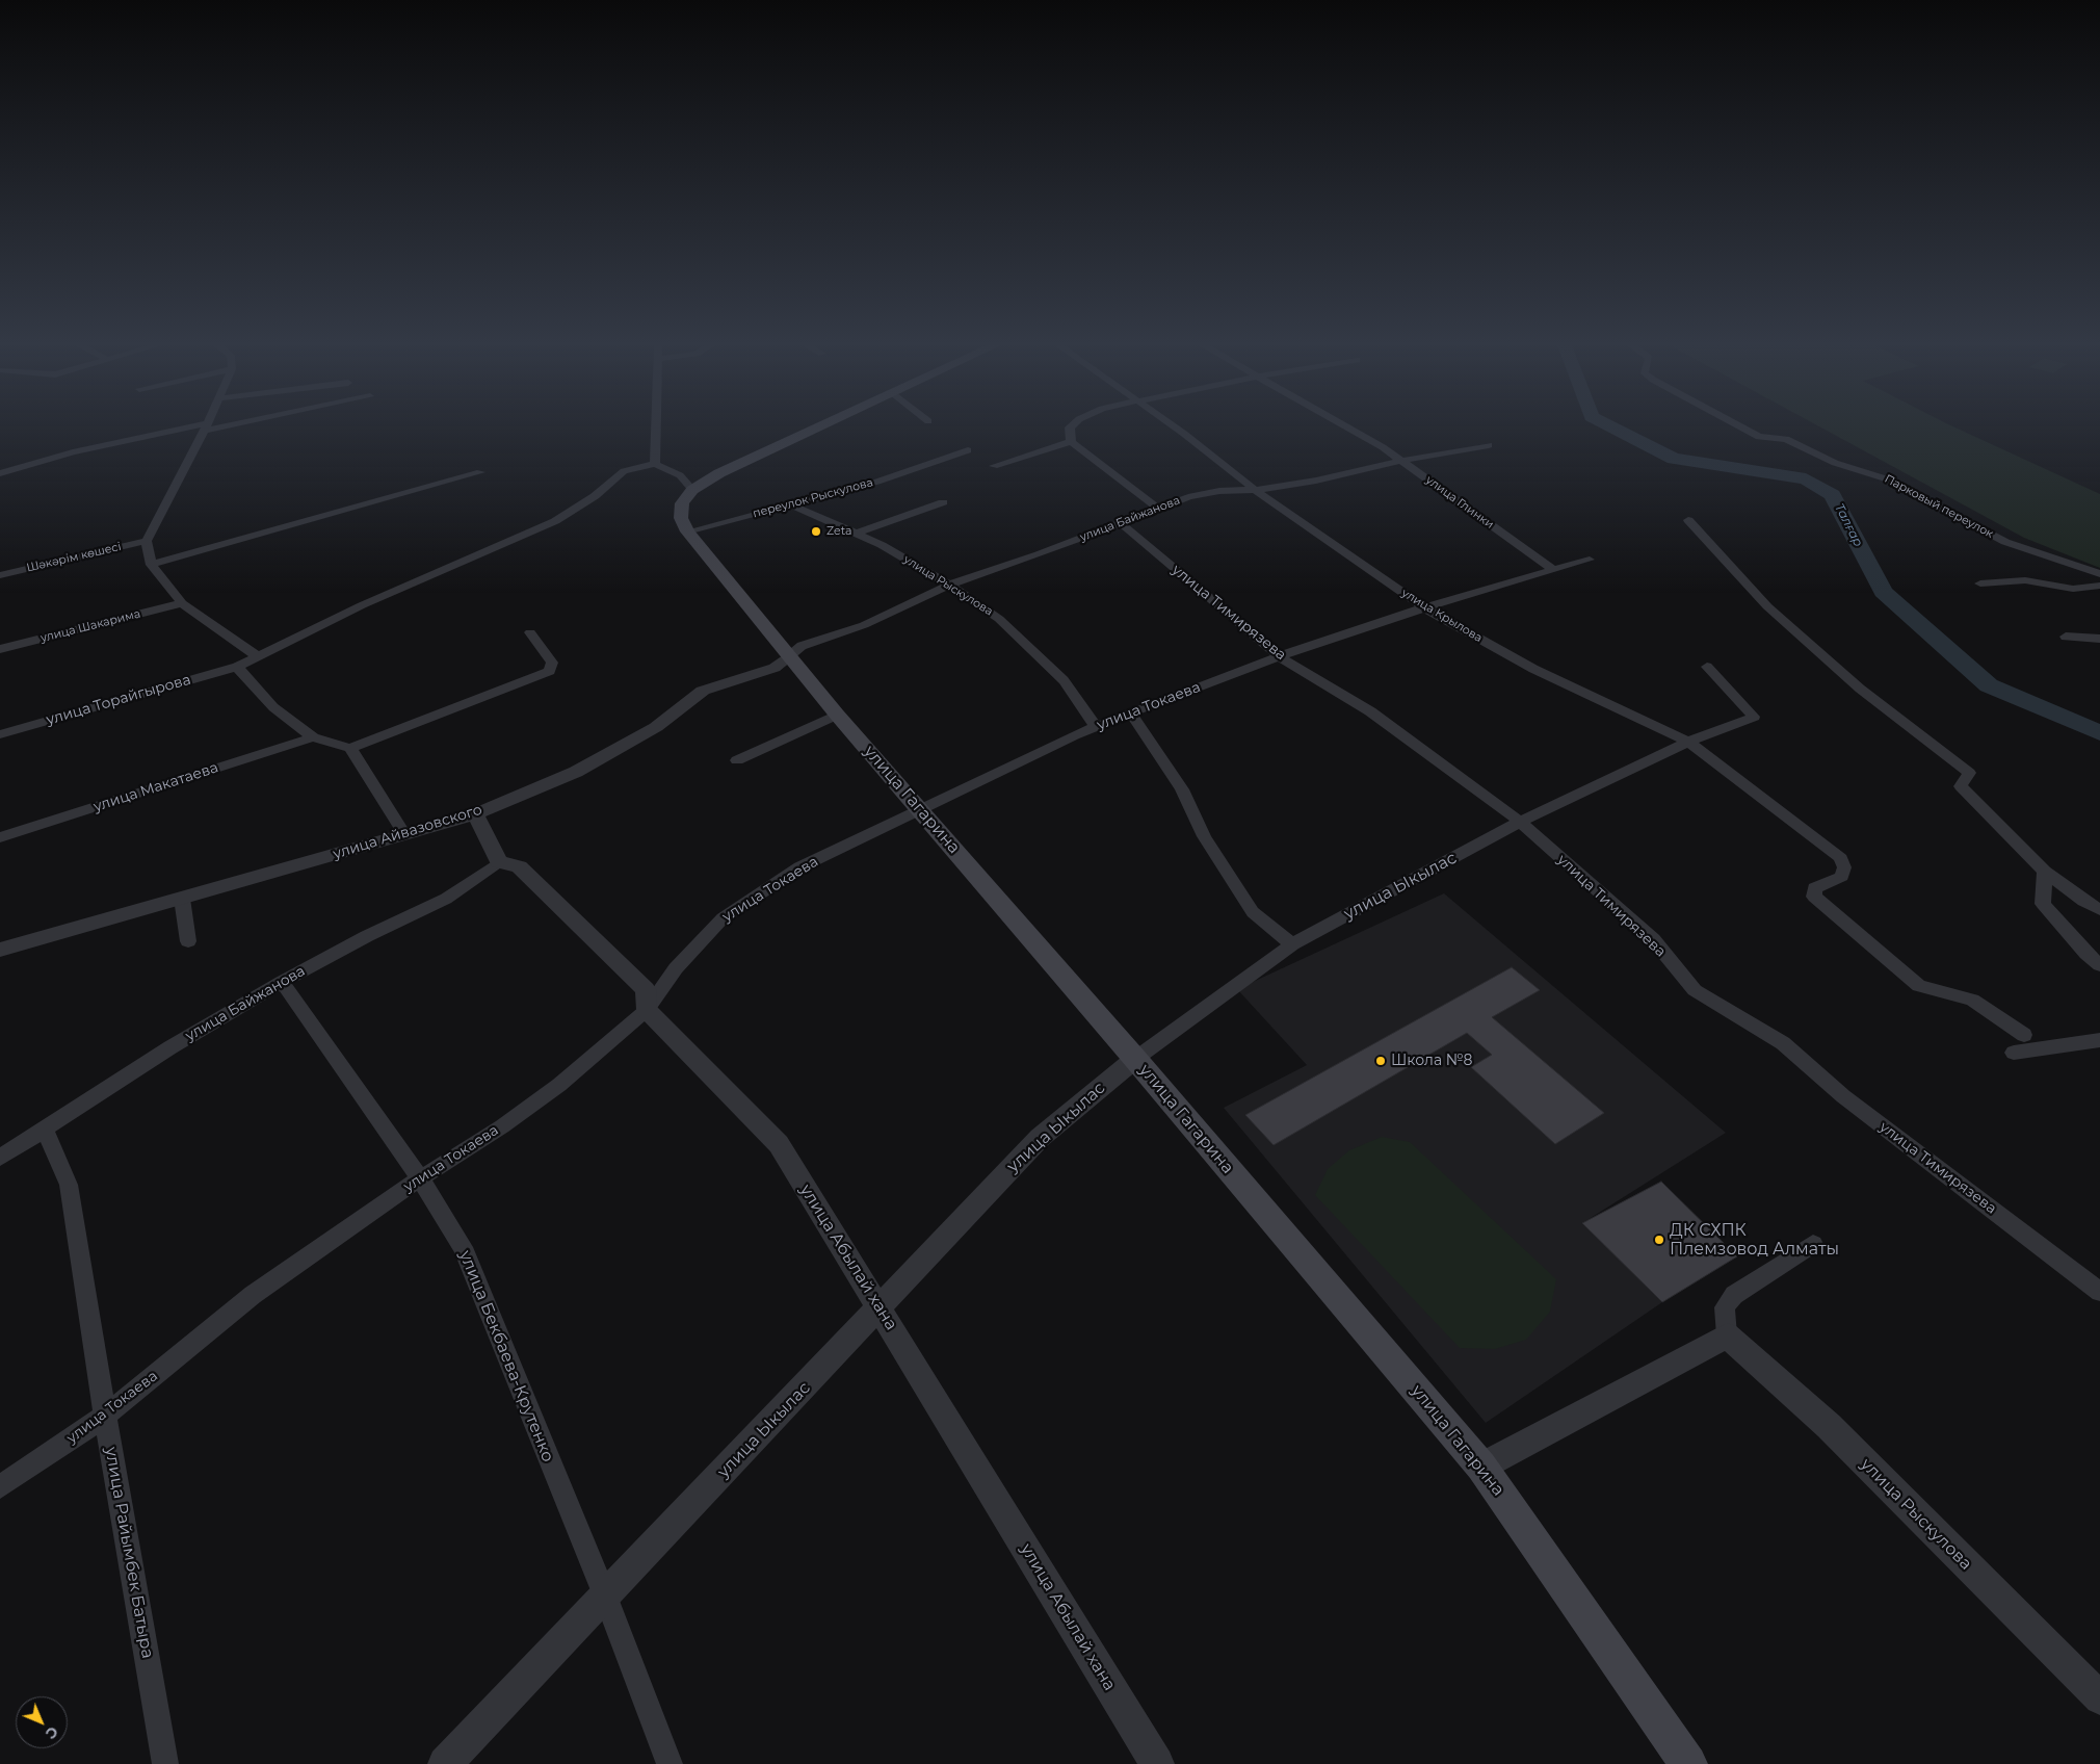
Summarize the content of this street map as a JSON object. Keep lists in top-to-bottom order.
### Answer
{
  "streets": {
    "main road": ["улица Гагарина"],
    "street": [
      "переулок Рыскулова",
      "улица Глинки",
      "Парковый переулок",
      "улица Байжанова",
      "Шәкәрім көшесі",
      "улица Рыскулова",
      "улица Тимирязева",
      "улица Крылова",
      "улица Шакарима",
      "улица Торайгырова",
      "улица Токаева",
      "улица Макатаева",
      "улица Айвазовского",
      "улица Ыкылас",
      "улица Абылай хана",
      "улица Бекбаева-Крутенко",
      "улица Райымбек Батыра"
    ]
  },
  "crossings": [
    ["переулок Рыскулова", "улица Рыскулова"],
    ["переулок Рыскулова", "улица Гагарина"],
    ["улица Глинки", "улица Байжанова"],
    ["улица Глинки", "улица Токаева"],
    ["улица Байжанова", "улица Рыскулова"],
    ["улица Байжанова", "улица Тимирязева"],
    ["улица Байжанова", "улица Крылова"],
    ["улица Байжанова", "улица Гагарина"],
    ["улица Байжанова", "улица Айвазовского"],
    ["улица Байжанова", "улица Бекбаева-Крутенко"],
    ["улица Байжанова", "улица Райымбек Батыра"],
    ["улица Рыскулова", "улица Токаева"],
    ["улица Тимирязева", "улица Токаева"],
    ["улица Тимирязева", "улица Ыкылас"],
    ["улица Крылова", "улица Токаева"],
    ["улица Крылова", "улица Ыкылас"],
    ["улица Токаева", "улица Гагарина"],
    ["улица Токаева", "улица Абылай хана"],
    ["улица Токаева", "улица Бекбаева-Крутенко"],
    ["улица Токаева", "улица Райымбек Батыра"],
    ["улица Гагарина", "улица Айвазовского"],
    ["улица Гагарина", "улица Ыкылас"],
    ["улица Ыкылас", "улица Абылай хана"],
    ["улица Ыкылас", "улица Бекбаева-Крутенко"]
  ],
  "water": ["Талғар"],
  "places": ["Zeta", "Школа №8", "ДК СХПК Племзовод Алматы"],
  "north": "bottom right"
}
